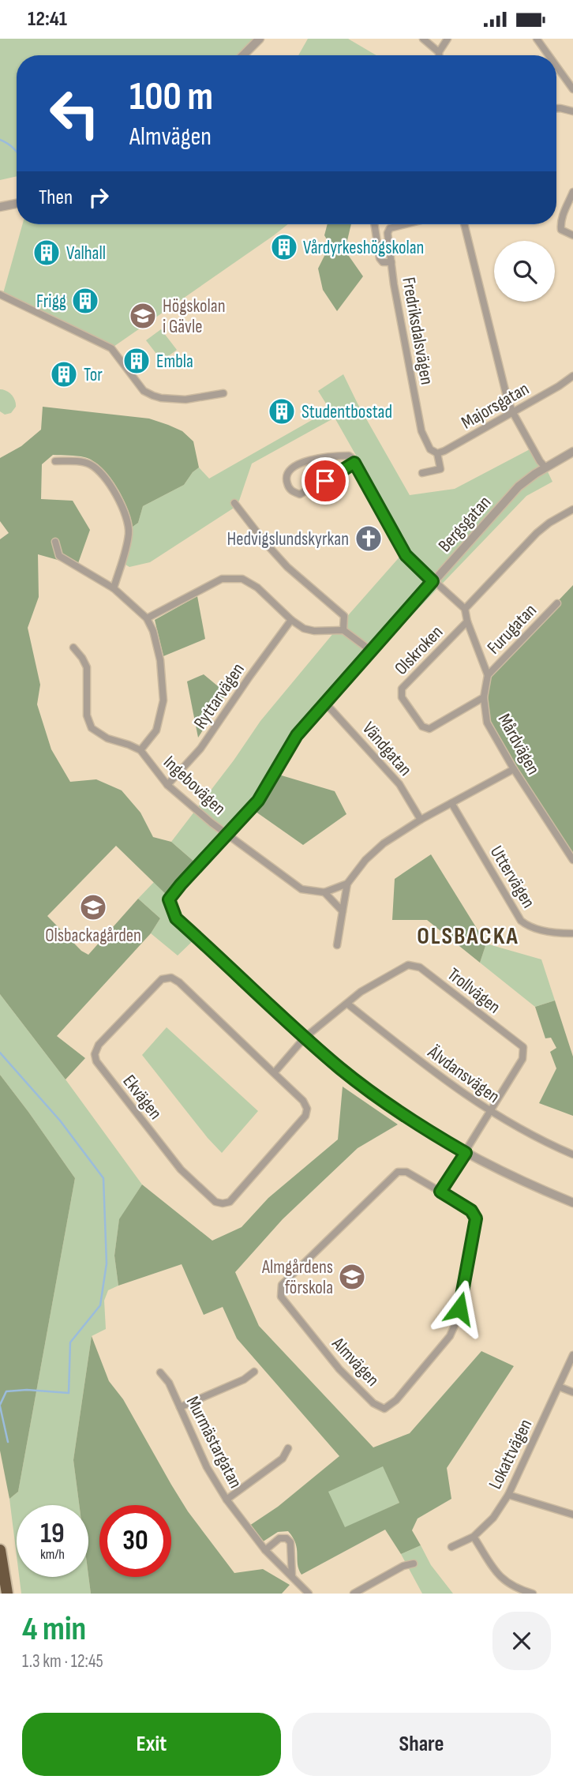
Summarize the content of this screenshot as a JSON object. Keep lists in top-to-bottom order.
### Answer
{
  "streets": {
    "street": [
      "Fredriksdalsvägen",
      "Majorsgatan",
      "Bergsgatan",
      "Furugatan",
      "Olskroken",
      "Ryttarvägen",
      "Mårdvägen",
      "Vändgatan",
      "Ingebovägen",
      "Uttervägen",
      "Trollvägen",
      "Älvdansvägen",
      "Ekvägen",
      "Almvägen",
      "Murmästargatan",
      "Lokattvägen"
    ]
  },
  "crossings": [
    ["Fredriksdalsvägen", "Majorsgatan"],
    ["Bergsgatan", "Vändgatan"],
    ["Bergsgatan", "Ingebovägen"],
    ["Bergsgatan", "Trollvägen"],
    ["Furugatan", "Mårdvägen"],
    ["Olskroken", "Mårdvägen"],
    ["Ryttarvägen", "Ingebovägen"],
    ["Trollvägen", "Älvdansvägen"]
  ],
  "districts": ["OLSBACKA"],
  "places": {
    "building": [
      "Vårdyrkeshögskolan",
      "Valhall",
      "Frigg",
      "Embla",
      "Tor",
      "Studentbostad"
    ],
    "school or university": ["Högskolan i Gävle", "Olsbackagården", "Almgårdens förskola"],
    "church": ["Hedvigslundskyrkan"]
  },
  "page": {
    "status": "12:41",
    "turn": ["100 m", "Almvägen"],
    "then": "Then",
    "speed": "19 km/h",
    "limit": "30",
    "heading": ["4 min", "1.3 km · 12:45"],
    "buttons": ["Exit", "Share"]
  }
}
